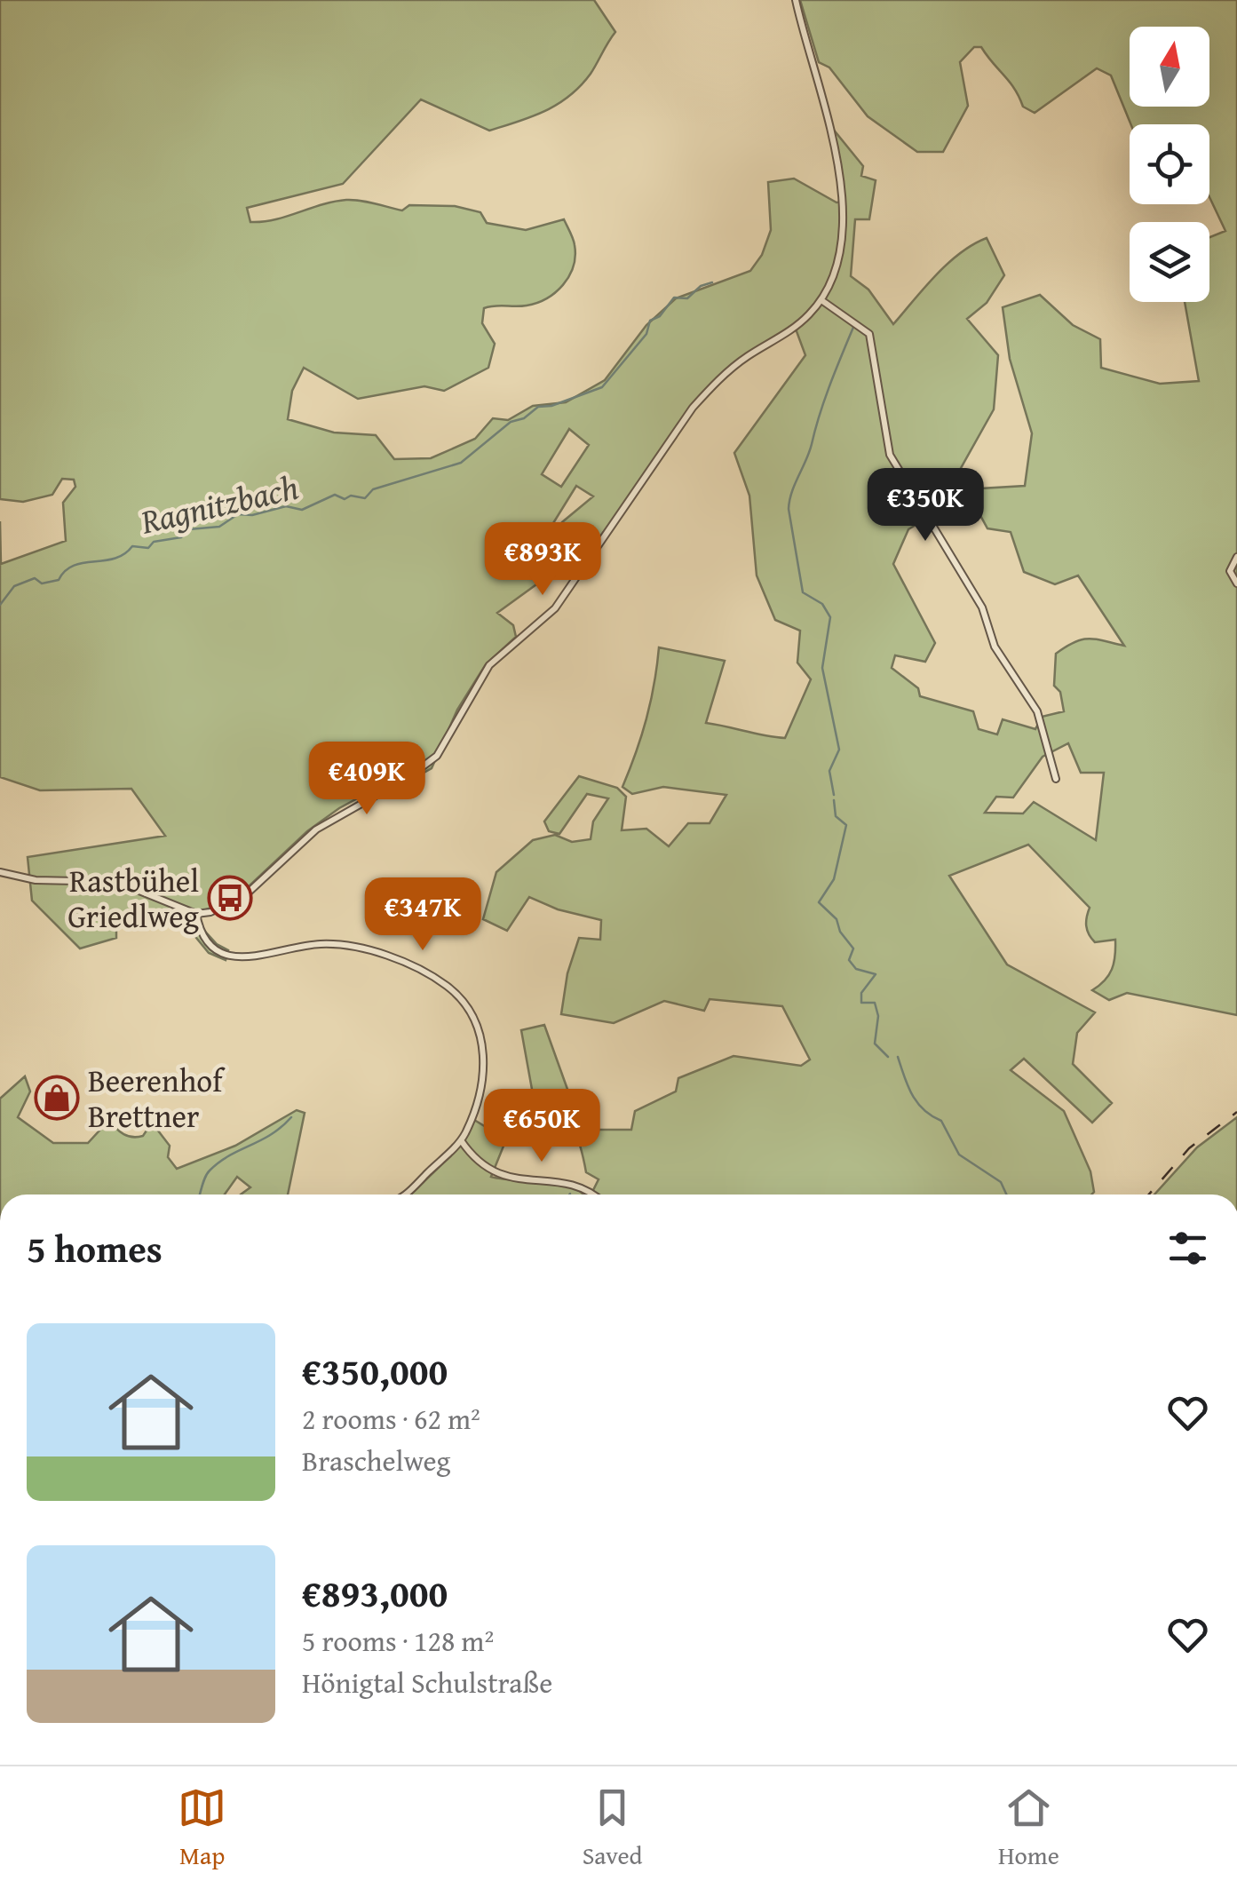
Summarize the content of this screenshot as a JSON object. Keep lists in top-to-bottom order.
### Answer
{
  "water": ["Ragnitzbach"],
  "places": {
    "bus stop": ["Rastbühel Griedlweg"],
    "shop": ["Beerenhof Brettner"]
  },
  "north": "top",
  "page": {
    "price": [
      "€350K",
      "€893K",
      "€409K",
      "€347K",
      "€650K"
    ],
    "heading": "5 homes",
    "list": [
      {
        "name": "€350,000",
        "note": "2 rooms · 62 m² · Braschelweg"
      },
      {
        "name": "€893,000",
        "note": "5 rooms · 128 m² · Hönigtal Schulstraße"
      }
    ],
    "tabs": ["Map", "Saved", "Home"]
  }
}
